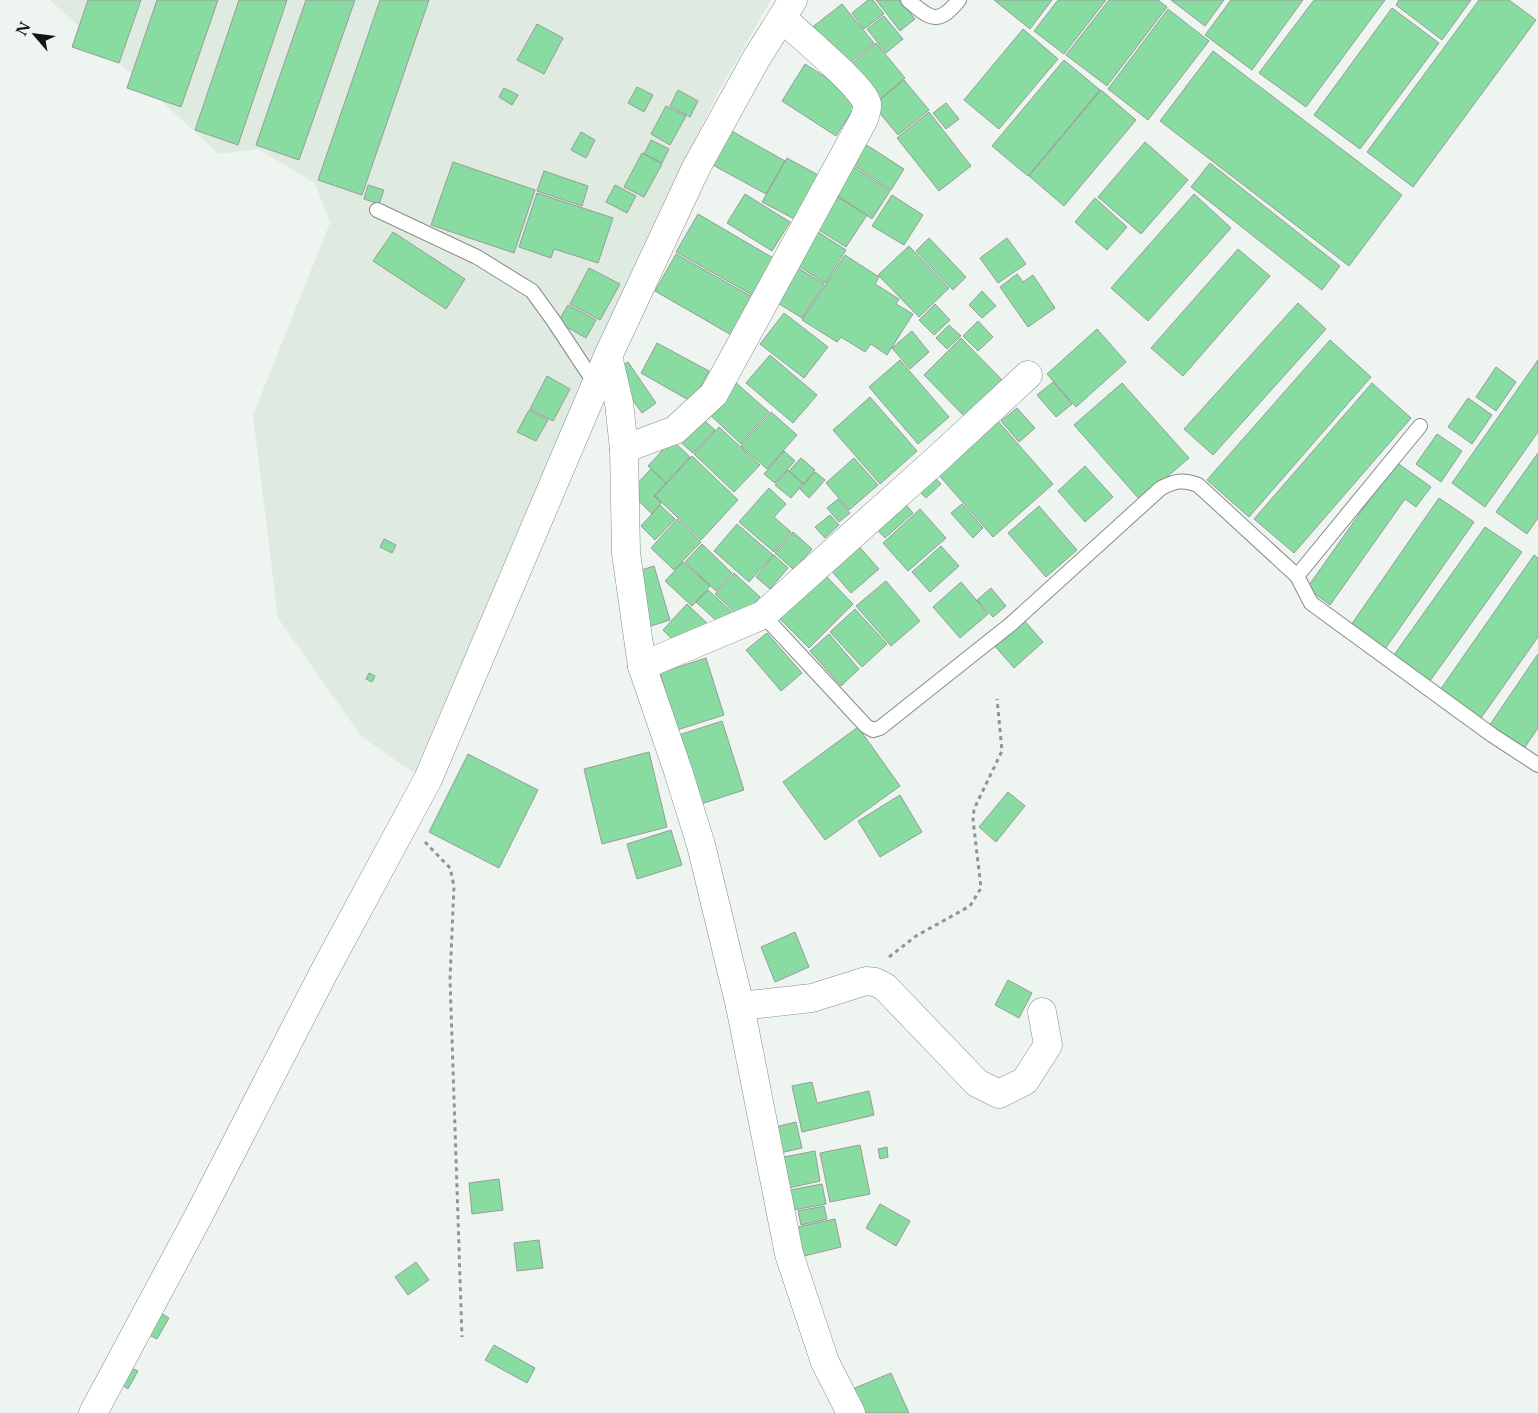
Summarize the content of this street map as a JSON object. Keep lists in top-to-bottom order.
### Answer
{
  "north": "top left"
}
